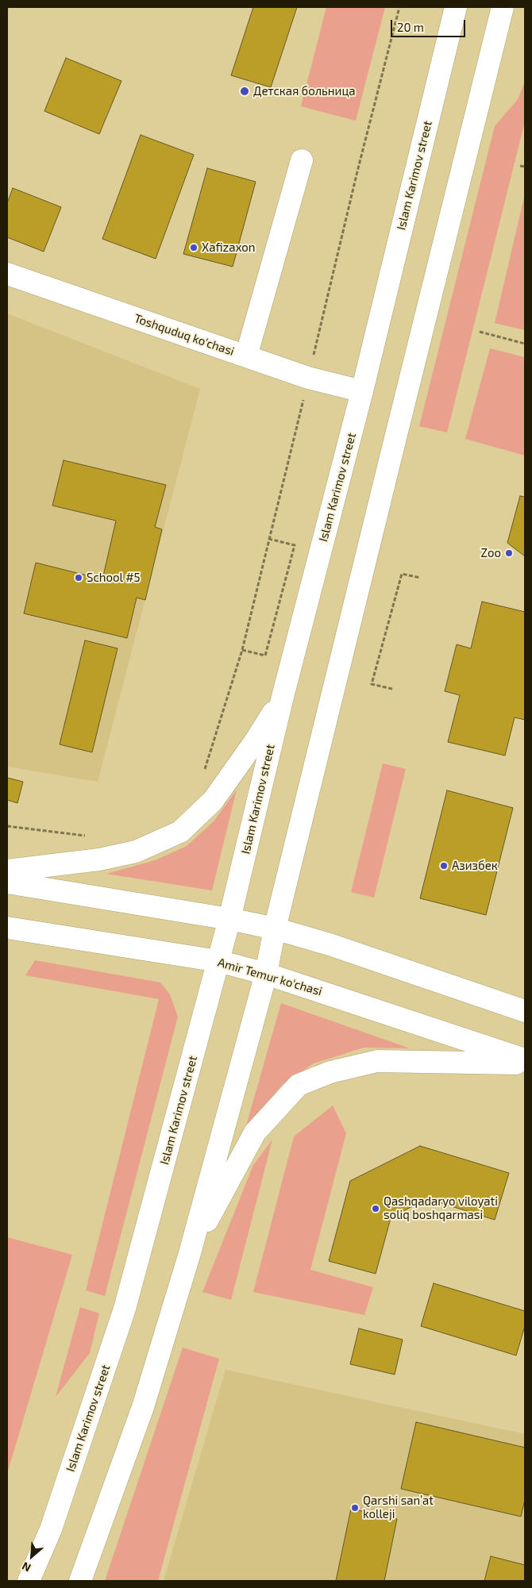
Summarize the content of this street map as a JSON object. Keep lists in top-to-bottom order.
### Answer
{
  "streets": {
    "main road": ["Islam Karimov street", "Toshquduq ko'chasi", "Amir Temur ko'chasi"]
  },
  "crossings": [
    ["Islam Karimov street", "Toshquduq ko'chasi"],
    ["Islam Karimov street", "Amir Temur ko'chasi"]
  ],
  "places": [
    "Детская больница",
    "Xafizaxon",
    "Zoo",
    "School #5",
    "Азизбек",
    "Qashqadaryo viloyati soliq boshqarmasi",
    "Qarshi san’at kolleji"
  ],
  "scale_bar": "20 m",
  "north": "bottom left"
}
